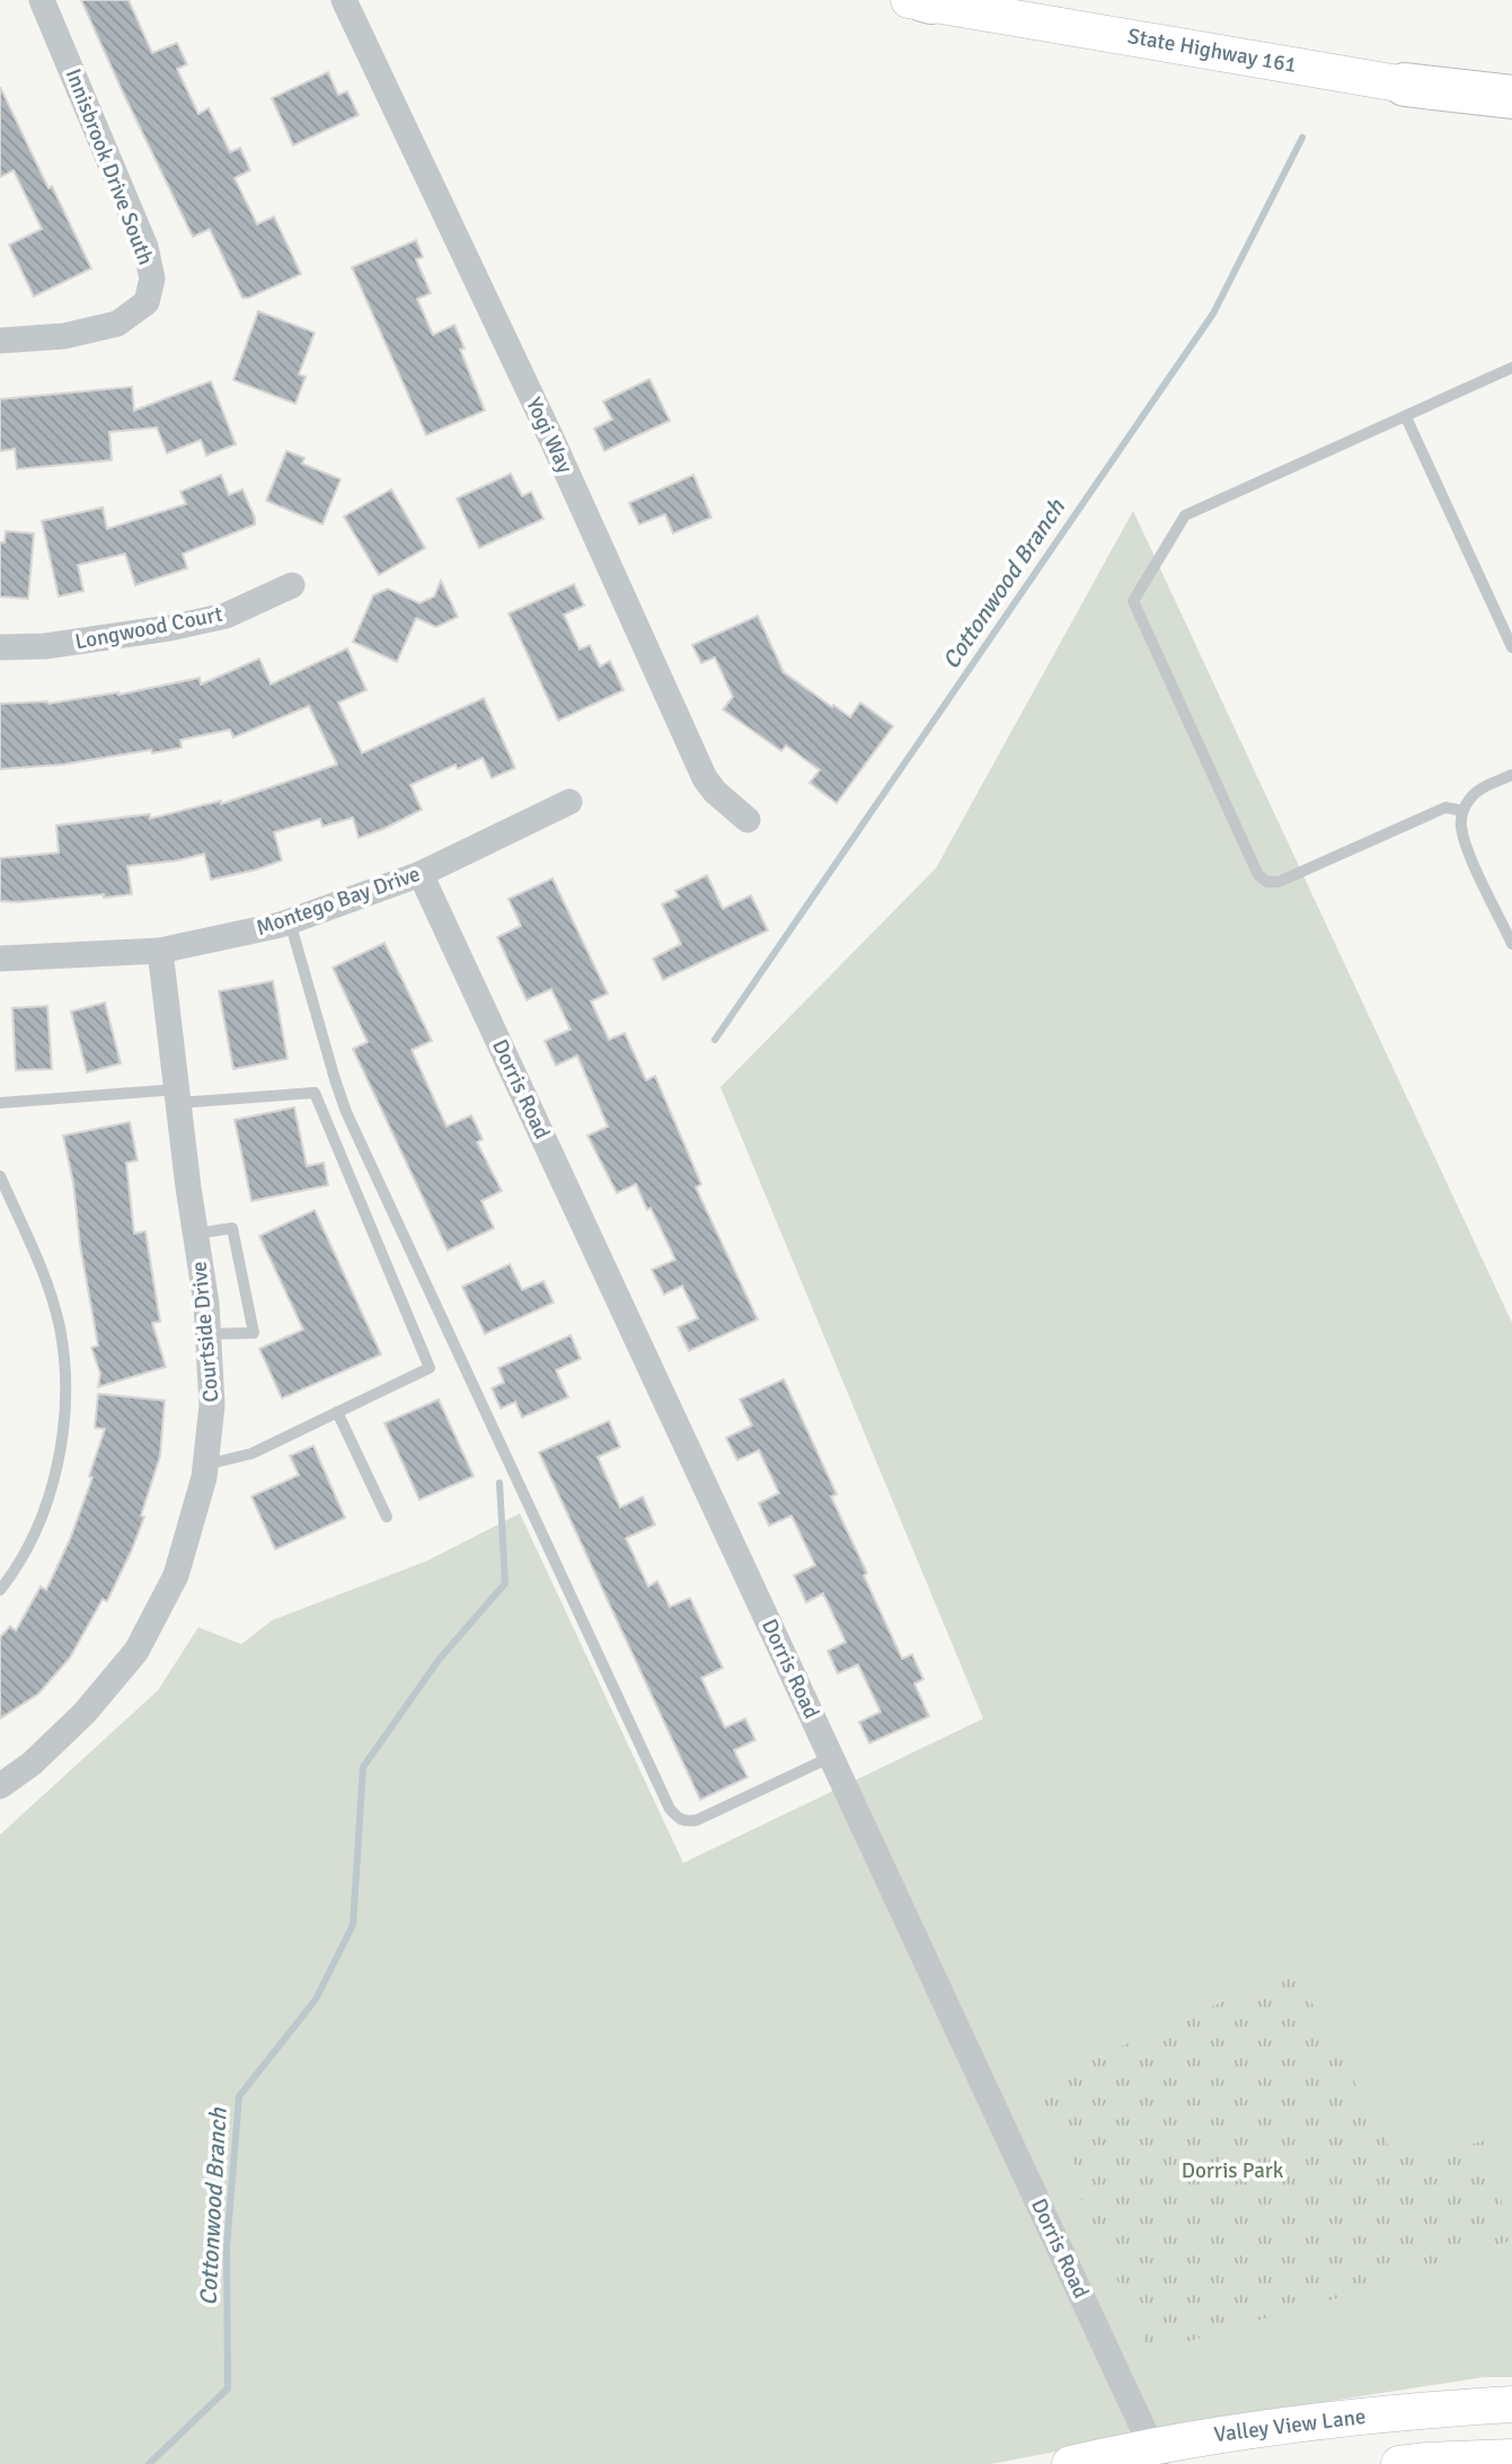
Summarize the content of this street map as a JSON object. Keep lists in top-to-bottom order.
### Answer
{
  "streets": {
    "main road": ["State Highway 161", "Valley View Lane"],
    "street": [
      "Innisbrook Drive South",
      "Yogi Way",
      "Longwood Court",
      "Montego Bay Drive",
      "Dorris Road",
      "Courtside Drive"
    ]
  },
  "crossings": [
    ["Montego Bay Drive", "Dorris Road"],
    ["Montego Bay Drive", "Courtside Drive"],
    ["Dorris Road", "Valley View Lane"]
  ],
  "water": ["Cottonwood Branch"],
  "parks": ["Dorris Park"]
}
